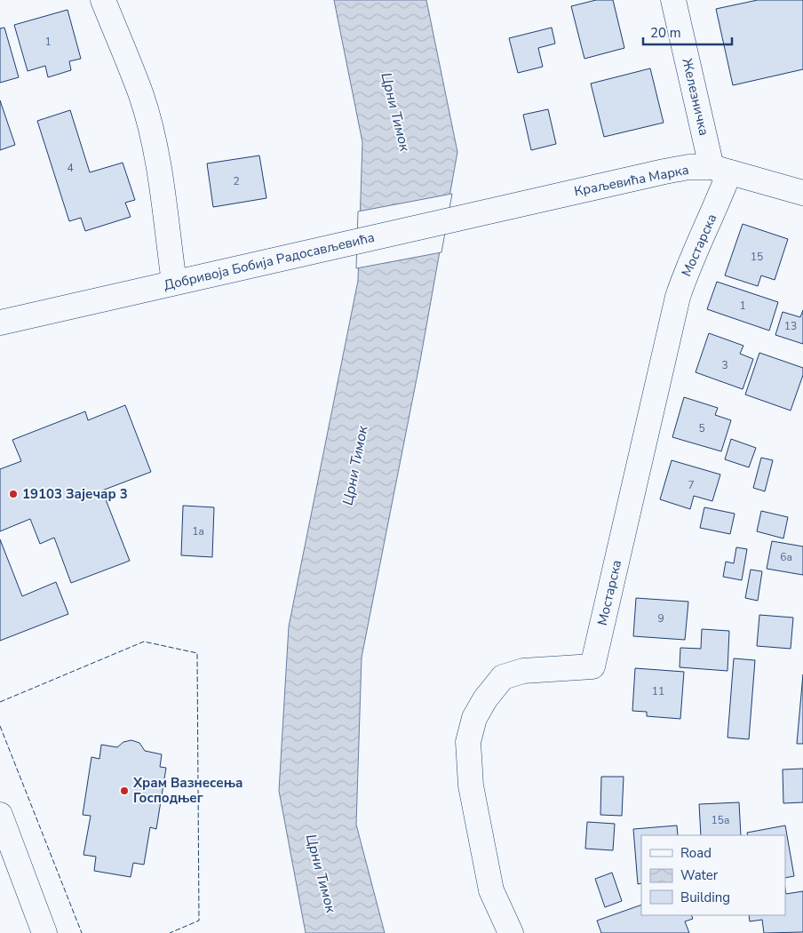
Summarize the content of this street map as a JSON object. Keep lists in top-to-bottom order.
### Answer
{
  "streets": {
    "street": [
      "Железничка",
      "Краљевића Марка",
      "Мостарска",
      "Добривоја Бобија Радосављевића"
    ]
  },
  "crossings": [
    ["Железничка", "Краљевића Марка"],
    ["Железничка", "Мостарска"],
    ["Краљевића Марка", "Мостарска"],
    ["Краљевића Марка", "Добривоја Бобија Радосављевића"]
  ],
  "water": ["Црни Тимок"],
  "places": ["19103 Зајечар 3", "Храм Вазнесења Господњег"],
  "house_numbers": [
    "1",
    "4",
    "2",
    "15",
    "1",
    "13",
    "3",
    "5",
    "7",
    "1a",
    "6a",
    "9",
    "11",
    "15a"
  ],
  "legend": ["Road", "Water", "Building"],
  "scale_bar": "20 m"
}
